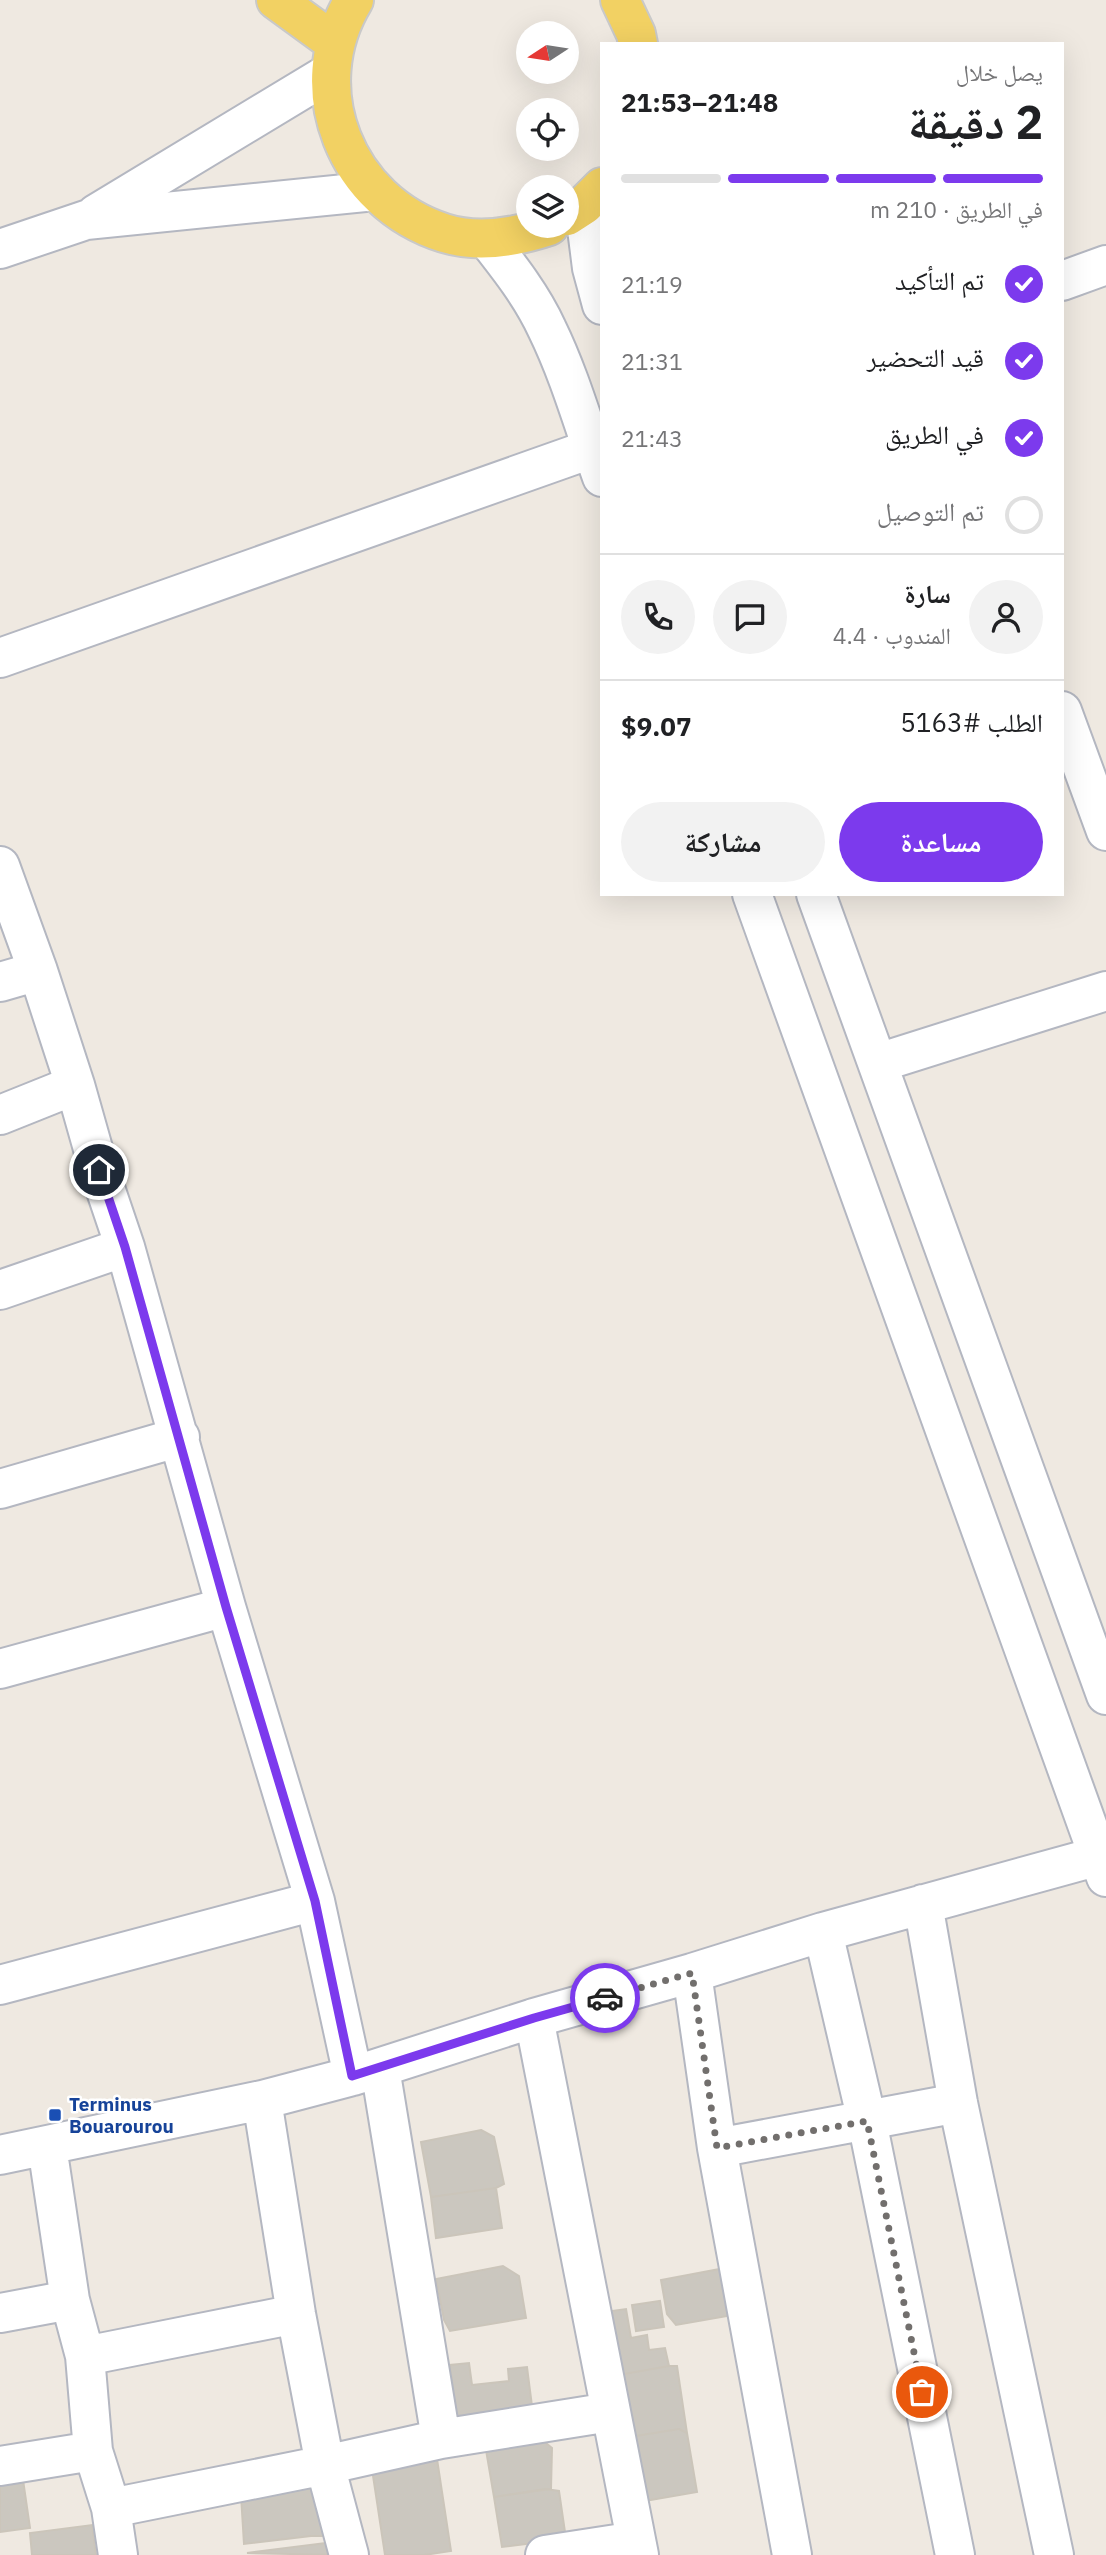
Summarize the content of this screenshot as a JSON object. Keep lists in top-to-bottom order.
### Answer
{
  "places": {
    "transit": ["Terminus Bouarourou"]
  },
  "north": "left",
  "page": {
    "heading": ["2 دقيقة", "يصل خلال", "21:48–21:53"],
    "panel": [
      "سارة",
      "المندوب · 4.4",
      "الطلب #5163",
      "$9.07"
    ],
    "bar": "في الطريق · 210 m",
    "list": [
      ["تم التأكيد", "21:19"],
      ["قيد التحضير", "21:31"],
      ["في الطريق", "21:43"],
      "تم التوصيل"
    ],
    "buttons": ["مساعدة", "مشاركة"]
  }
}
